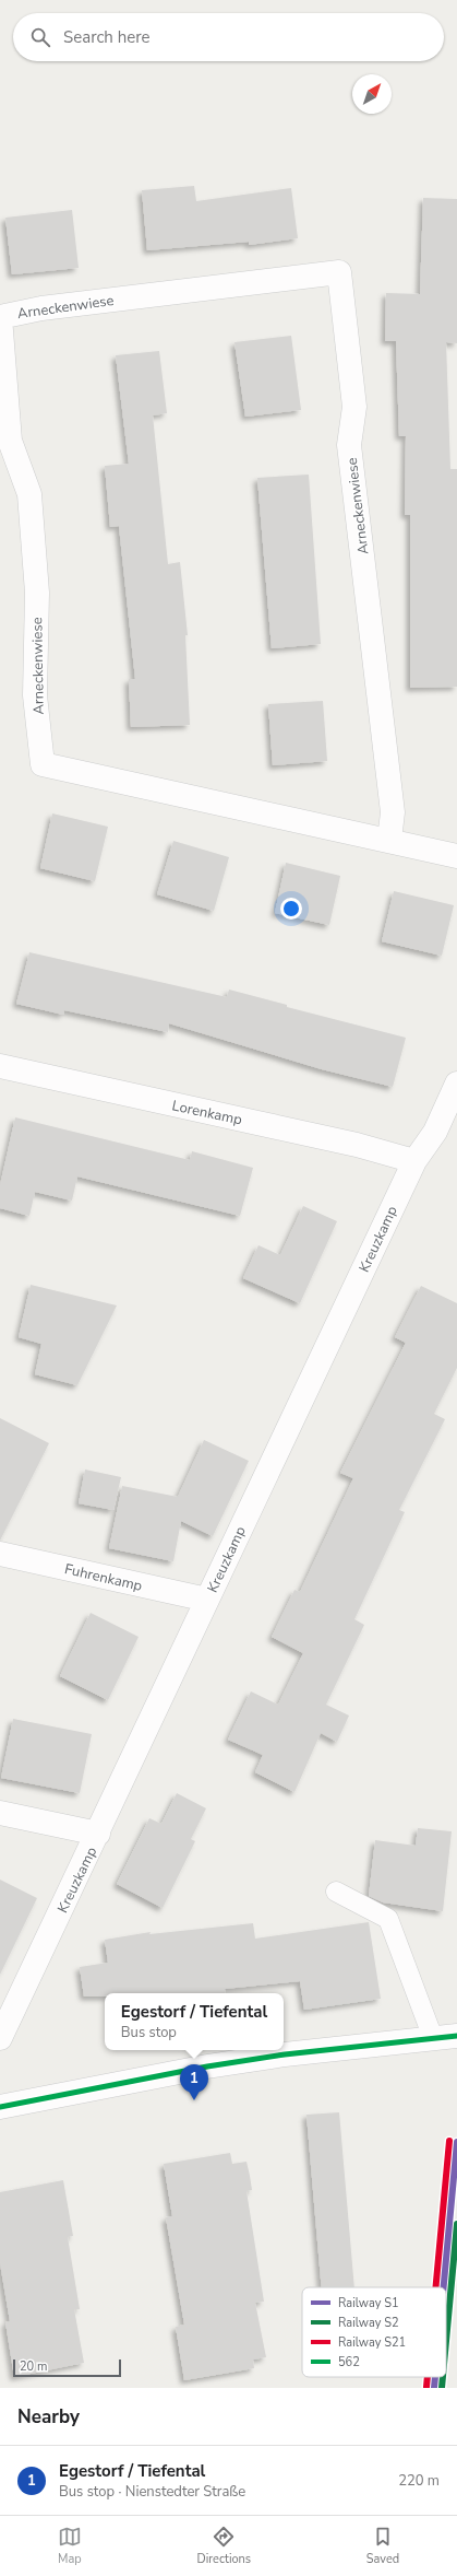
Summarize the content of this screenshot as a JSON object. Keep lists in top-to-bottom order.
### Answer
{
  "streets": {
    "street": [
      "Arneckenwiese",
      "Lorenkamp",
      "Kreuzkamp",
      "Fuhrenkamp"
    ]
  },
  "crossings": [
    ["Lorenkamp", "Kreuzkamp"],
    ["Kreuzkamp", "Fuhrenkamp"]
  ],
  "lines": [
    "transit line 562",
    "rail line S21",
    "rail line S1",
    "rail line S2"
  ],
  "legend": [
    "Railway S1",
    "Railway S2",
    "Railway S21",
    "562"
  ],
  "scale_bar": "20 m",
  "north": "top right",
  "page": {
    "search": "Search here",
    "popup": ["Egestorf / Tiefental", "Bus stop"],
    "pins": "1",
    "scale": "20 m",
    "heading": "Nearby",
    "list": [
      {
        "mark": "1",
        "name": "Egestorf / Tiefental",
        "note": "Bus stop · Nienstedter Straße",
        "value": "220 m"
      }
    ],
    "nav": ["Map", "Directions", "Saved"]
  }
}
